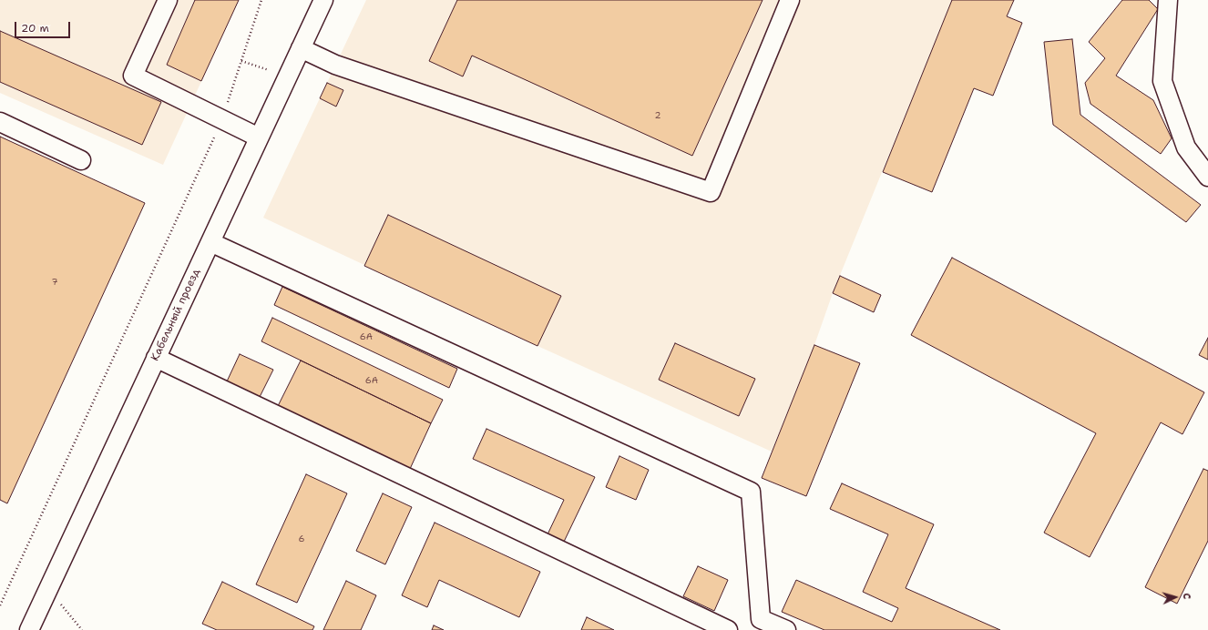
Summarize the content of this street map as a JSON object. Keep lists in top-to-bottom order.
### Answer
{
  "streets": {
    "street": ["Кабельный проезд"]
  },
  "house_numbers": [
    "2",
    "7",
    "6А",
    "6А",
    "6"
  ],
  "scale_bar": "20 m",
  "north": "right"
}
